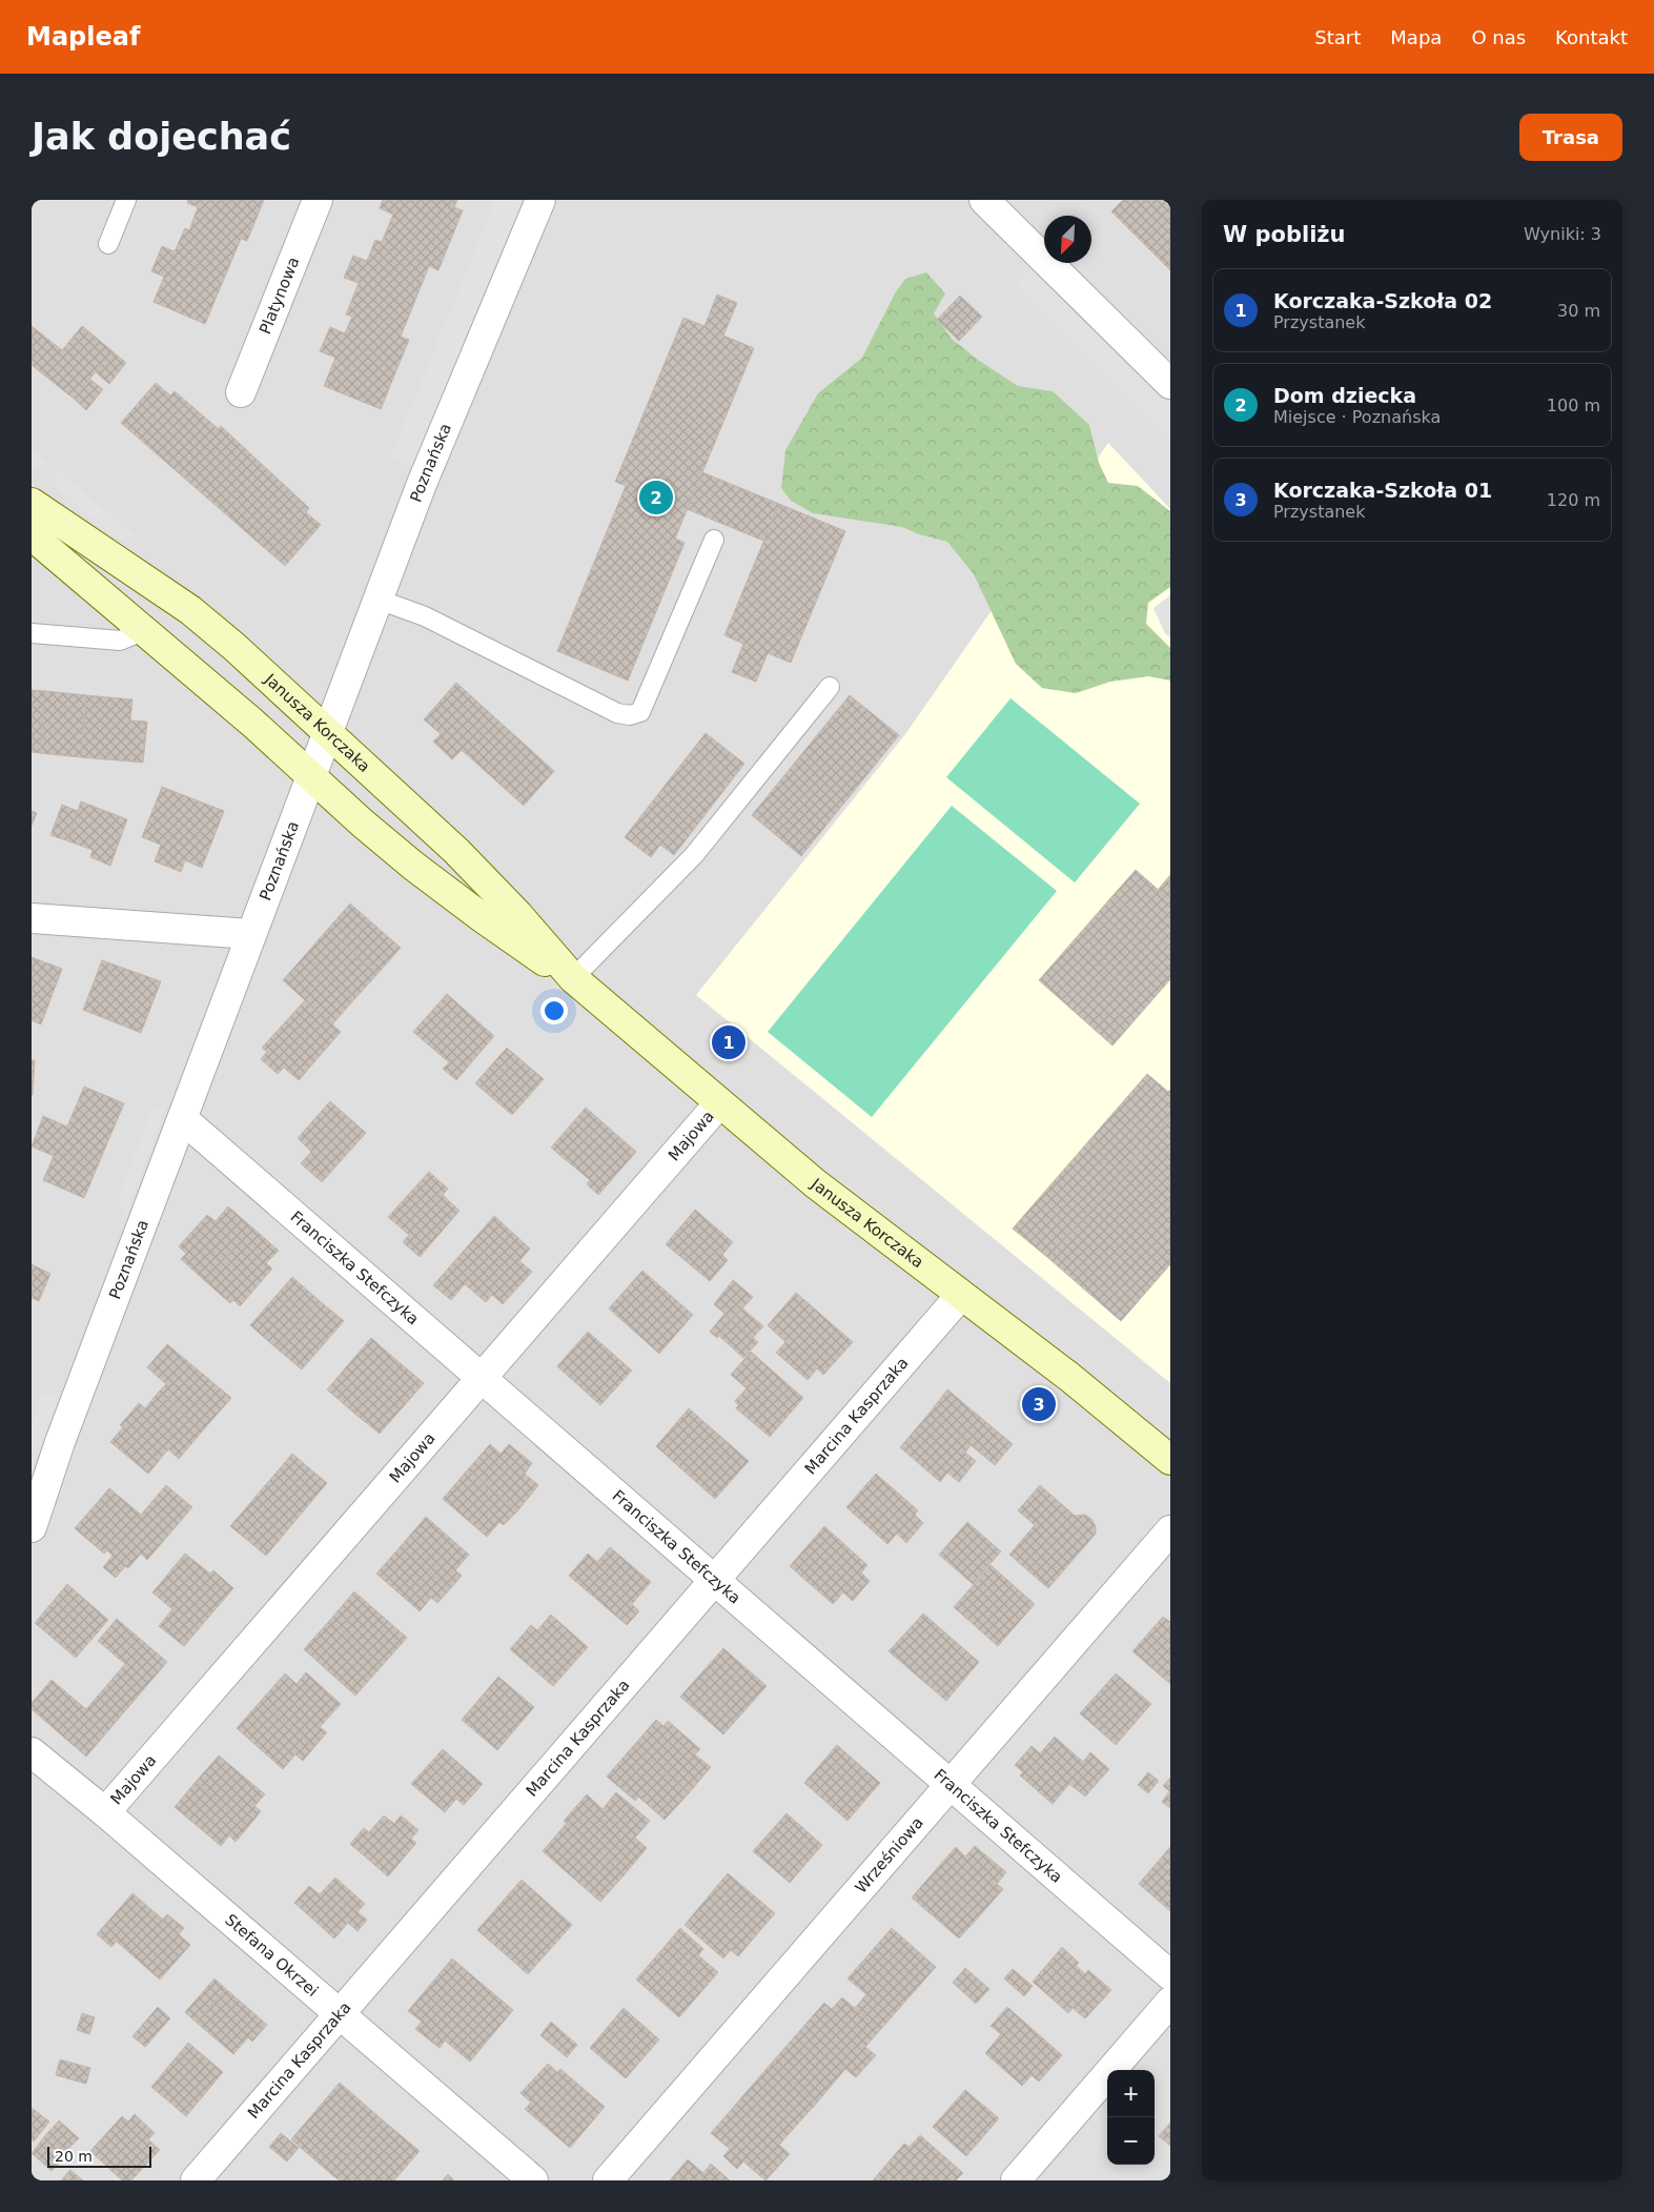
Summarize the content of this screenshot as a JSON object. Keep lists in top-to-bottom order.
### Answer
{
  "streets": {
    "street": [
      "Platynowa",
      "Poznańska",
      "Janusza Korczaka",
      "Majowa",
      "Franciszka Stefczyka",
      "Marcina Kasprzaka",
      "Wrześniowa",
      "Stefana Okrzei"
    ]
  },
  "crossings": [
    ["Poznańska", "Janusza Korczaka"],
    ["Poznańska", "Franciszka Stefczyka"],
    ["Janusza Korczaka", "Majowa"],
    ["Janusza Korczaka", "Marcina Kasprzaka"],
    ["Majowa", "Franciszka Stefczyka"],
    ["Majowa", "Stefana Okrzei"],
    ["Franciszka Stefczyka", "Marcina Kasprzaka"],
    ["Franciszka Stefczyka", "Wrześniowa"],
    ["Marcina Kasprzaka", "Stefana Okrzei"]
  ],
  "scale_bar": "20 m",
  "north": "bottom left",
  "page": {
    "header": "Mapleaf",
    "nav": [
      "Start",
      "Mapa",
      "O nas",
      "Kontakt"
    ],
    "buttons": "Trasa",
    "title": "Jak dojechać",
    "heading": ["W pobliżu", "Wyniki: 3"],
    "list": [
      {
        "mark": "1",
        "name": "Korczaka-Szkoła 02",
        "note": "Przystanek",
        "value": "30 m"
      },
      {
        "mark": "2",
        "name": "Dom dziecka",
        "note": "Miejsce · Poznańska",
        "value": "100 m"
      },
      {
        "mark": "3",
        "name": "Korczaka-Szkoła 01",
        "note": "Przystanek",
        "value": "120 m"
      }
    ],
    "pins": ["2", "1", "3"],
    "map_buttons": ["+", "−"],
    "scale": "20 m"
  }
}
